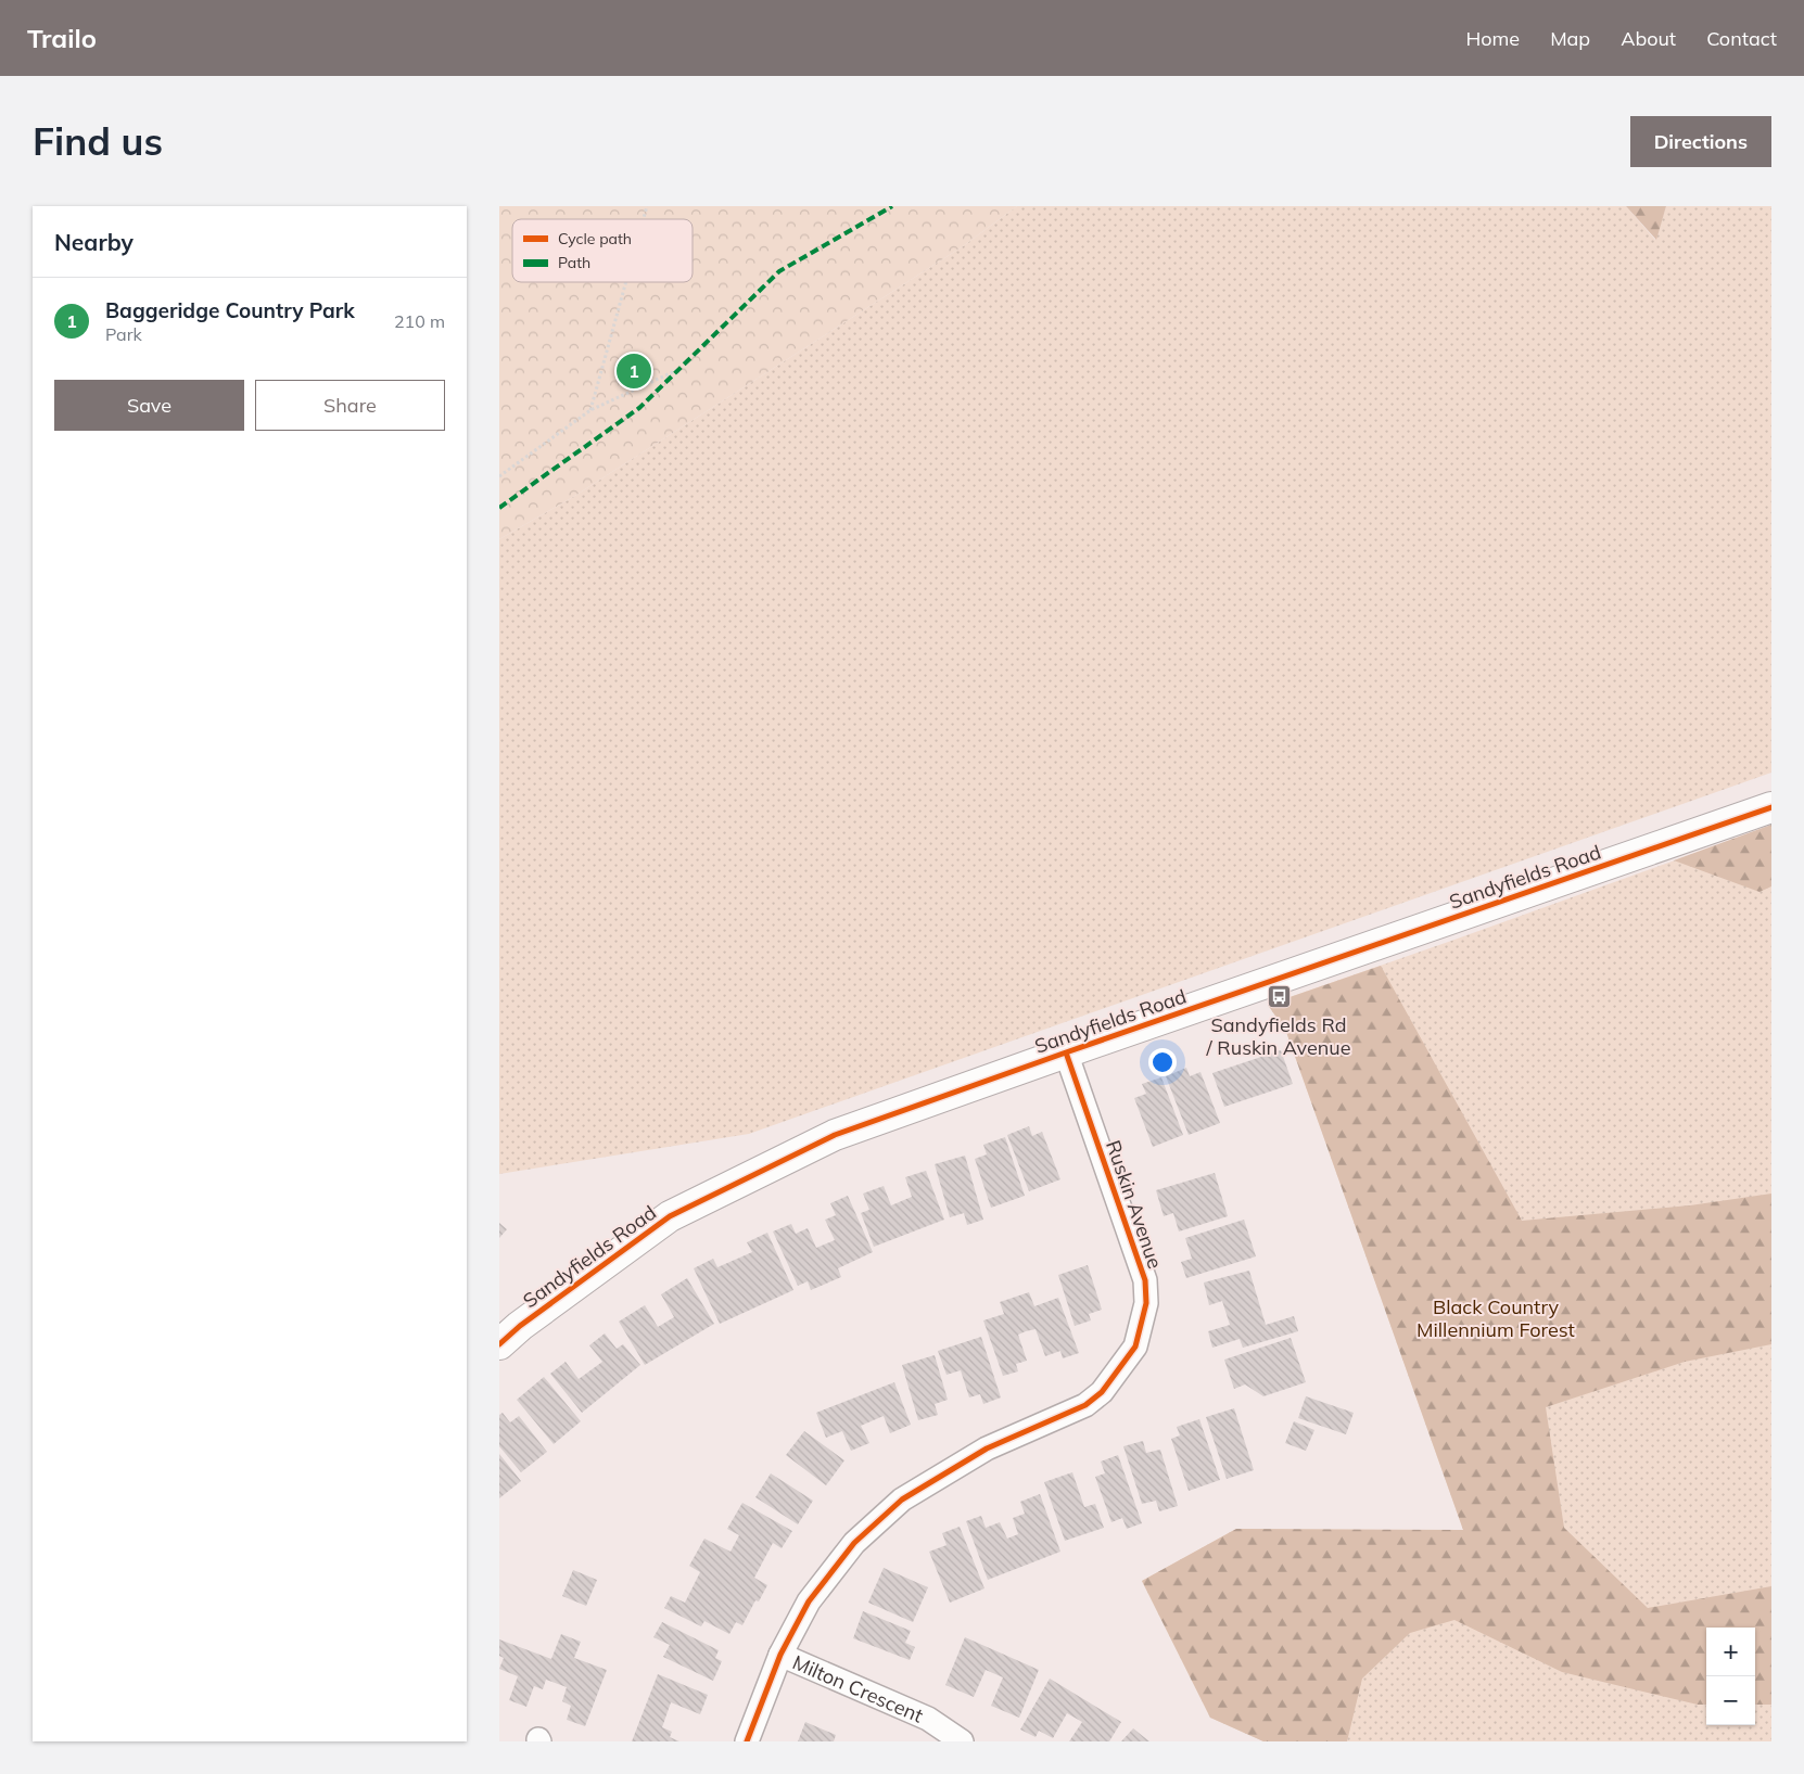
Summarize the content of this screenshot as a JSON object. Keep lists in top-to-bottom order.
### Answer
{
  "streets": {
    "street": ["Sandyfields Road", "Ruskin Avenue", "Milton Crescent"]
  },
  "crossings": [
    ["Sandyfields Road", "Ruskin Avenue"],
    ["Ruskin Avenue", "Milton Crescent"]
  ],
  "parks": ["Black Country Millennium Forest"],
  "places": {
    "bus stop": ["Sandyfields Rd / Ruskin Avenue"]
  },
  "legend": ["Cycle path", "Path"],
  "page": {
    "header": "Trailo",
    "nav": [
      "Home",
      "Map",
      "About",
      "Contact"
    ],
    "buttons": [
      "Directions",
      ["Save", "Share"]
    ],
    "title": "Find us",
    "heading": "Nearby",
    "list": [
      {
        "mark": "1",
        "name": "Baggeridge Country Park",
        "note": "Park",
        "value": "210 m"
      }
    ],
    "pins": "1",
    "map_buttons": ["+", "−"]
  }
}
